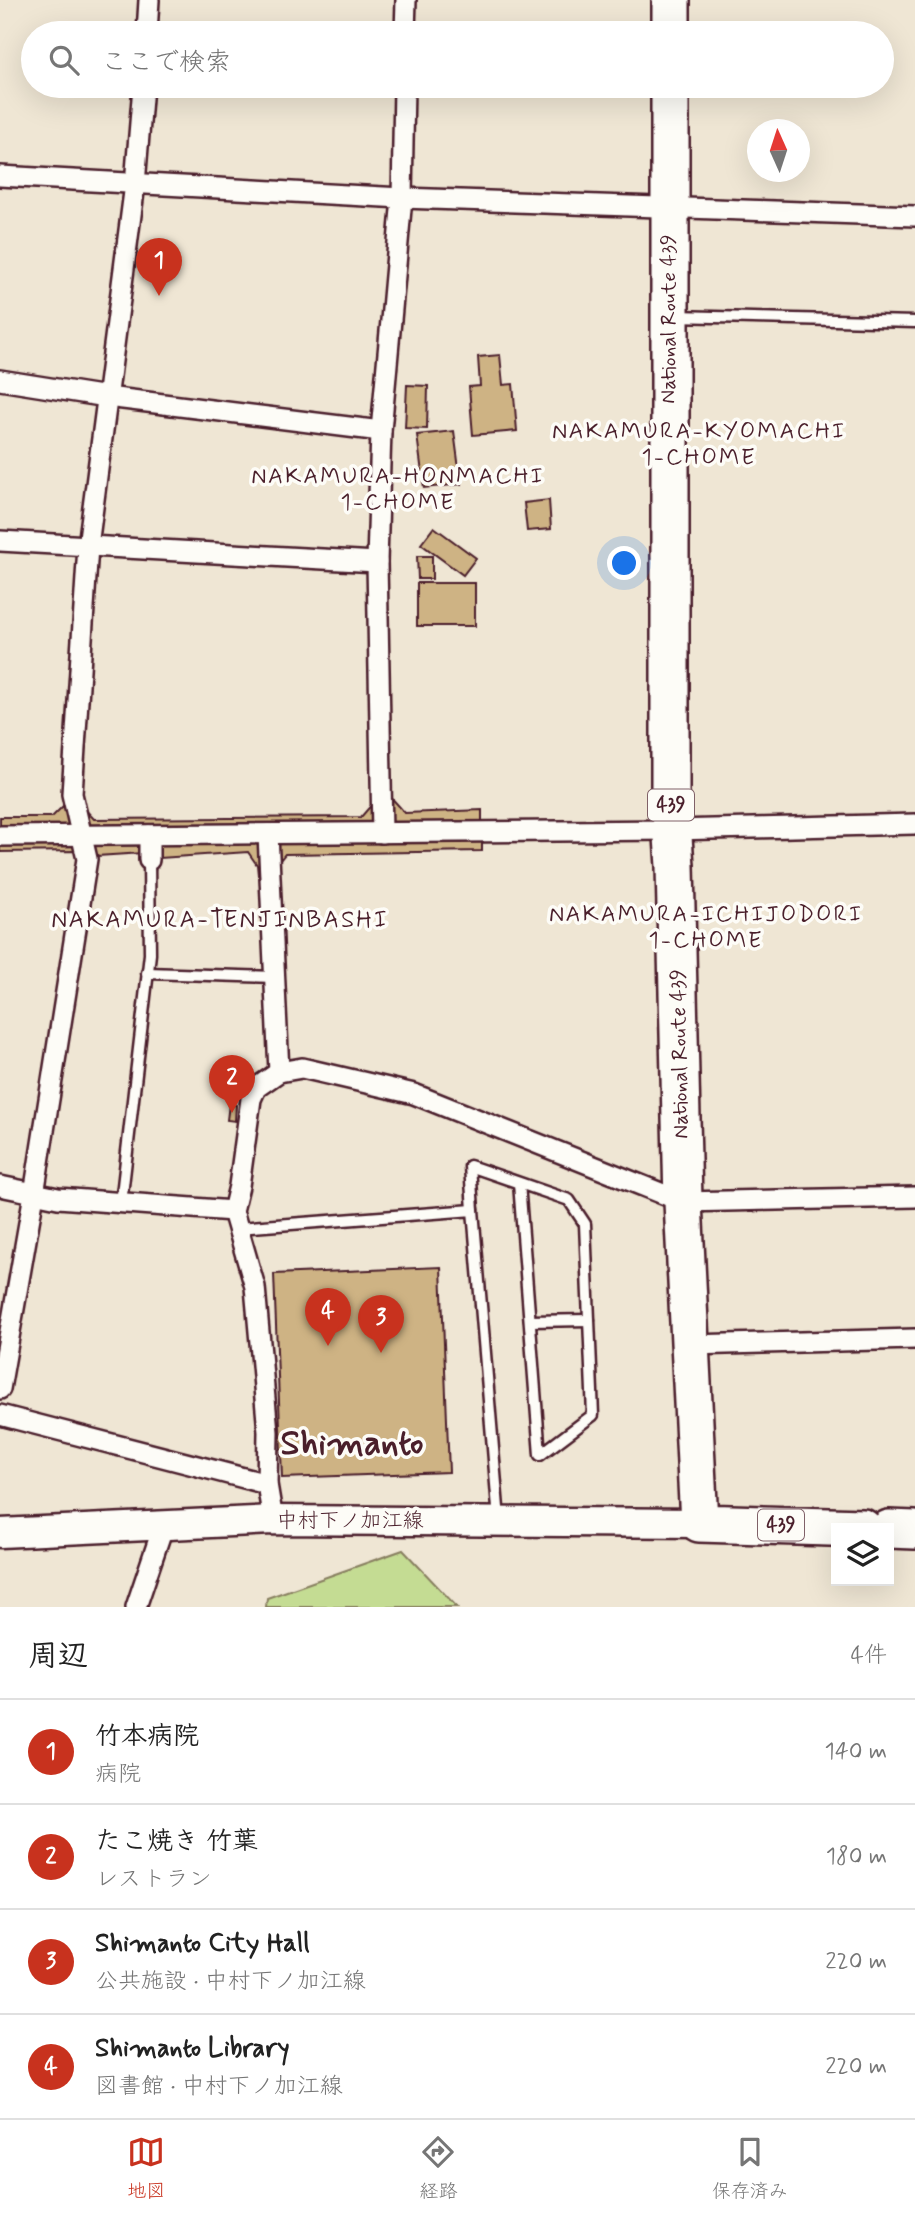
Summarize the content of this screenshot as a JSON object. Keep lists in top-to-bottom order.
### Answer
{
  "streets": {
    "highway": ["National Route 439", "439"],
    "main road": ["中村下ノ加江線"]
  },
  "crossings": [
    ["National Route 439", "439"],
    ["National Route 439", "中村下ノ加江線"],
    ["439", "中村下ノ加江線"]
  ],
  "districts": [
    "NAKAMURA-KYOMACHI 1-CHOME",
    "NAKAMURA-HONMACHI 1-CHOME",
    "NAKAMURA-ICHIJODORI 1-CHOME",
    "NAKAMURA-TENJINBASHI",
    "Shimanto"
  ],
  "north": "top",
  "page": {
    "search": "ここで検索",
    "pins": [
      "1",
      "2",
      "4",
      "3"
    ],
    "heading": ["周辺", "4件"],
    "list": [
      {
        "mark": "1",
        "name": "竹本病院",
        "note": "病院",
        "value": "140 m"
      },
      {
        "mark": "2",
        "name": "たこ焼き 竹葉",
        "note": "レストラン",
        "value": "180 m"
      },
      {
        "mark": "3",
        "name": "Shimanto City Hall",
        "note": "公共施設 · 中村下ノ加江線",
        "value": "220 m"
      },
      {
        "mark": "4",
        "name": "Shimanto Library",
        "note": "図書館 · 中村下ノ加江線",
        "value": "220 m"
      }
    ],
    "nav": ["地図", "経路", "保存済み"]
  }
}
